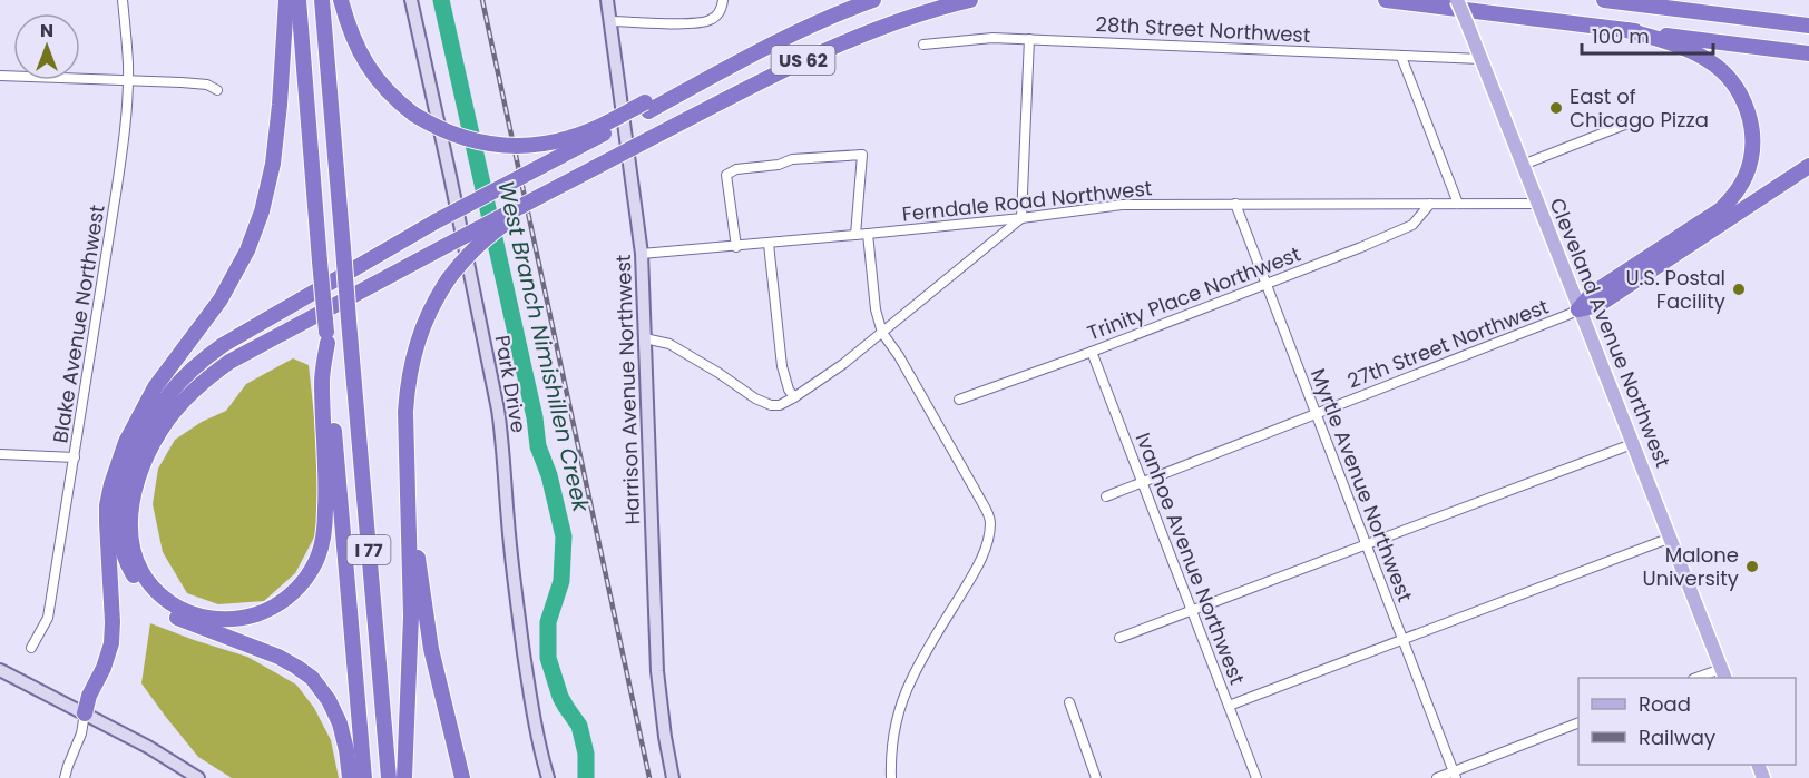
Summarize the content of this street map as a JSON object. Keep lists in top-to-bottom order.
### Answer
{
  "streets": {
    "highway": ["US 62", "I 77"],
    "main road": ["Cleveland Avenue Northwest", "Park Drive", "Harrison Avenue Northwest"],
    "street": [
      "28th Street Northwest",
      "Ferndale Road Northwest",
      "Trinity Place Northwest",
      "Blake Avenue Northwest",
      "27th Street Northwest",
      "Myrtle Avenue Northwest",
      "Ivanhoe Avenue Northwest"
    ]
  },
  "crossings": [
    ["28th Street Northwest", "Cleveland Avenue Northwest"],
    ["Ferndale Road Northwest", "Trinity Place Northwest"],
    ["Ferndale Road Northwest", "Cleveland Avenue Northwest"],
    ["Ferndale Road Northwest", "Harrison Avenue Northwest"],
    ["Ferndale Road Northwest", "Myrtle Avenue Northwest"],
    ["Trinity Place Northwest", "Myrtle Avenue Northwest"],
    ["Trinity Place Northwest", "Ivanhoe Avenue Northwest"],
    ["Cleveland Avenue Northwest", "27th Street Northwest"],
    ["27th Street Northwest", "Myrtle Avenue Northwest"],
    ["27th Street Northwest", "Ivanhoe Avenue Northwest"]
  ],
  "water": ["West Branch Nimishillen Creek"],
  "places": ["East of Chicago Pizza", "U.S. Postal Facility", "Malone University"],
  "legend": ["Road", "Railway"],
  "scale_bar": "100 m",
  "north": "top"
}
